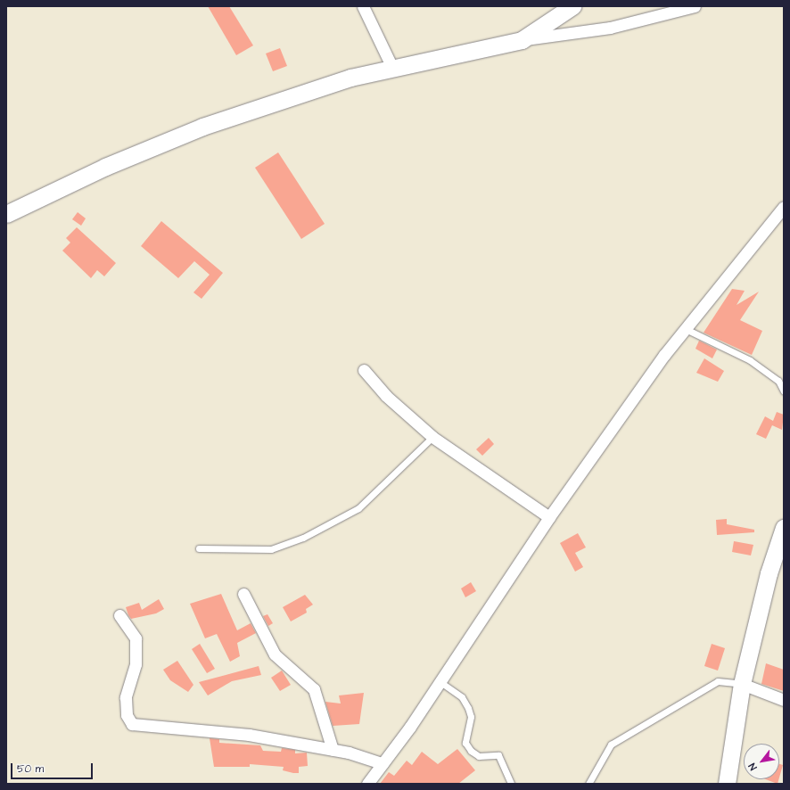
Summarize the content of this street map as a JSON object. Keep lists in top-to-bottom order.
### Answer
{
  "scale_bar": "50 m",
  "north": "bottom left"
}
